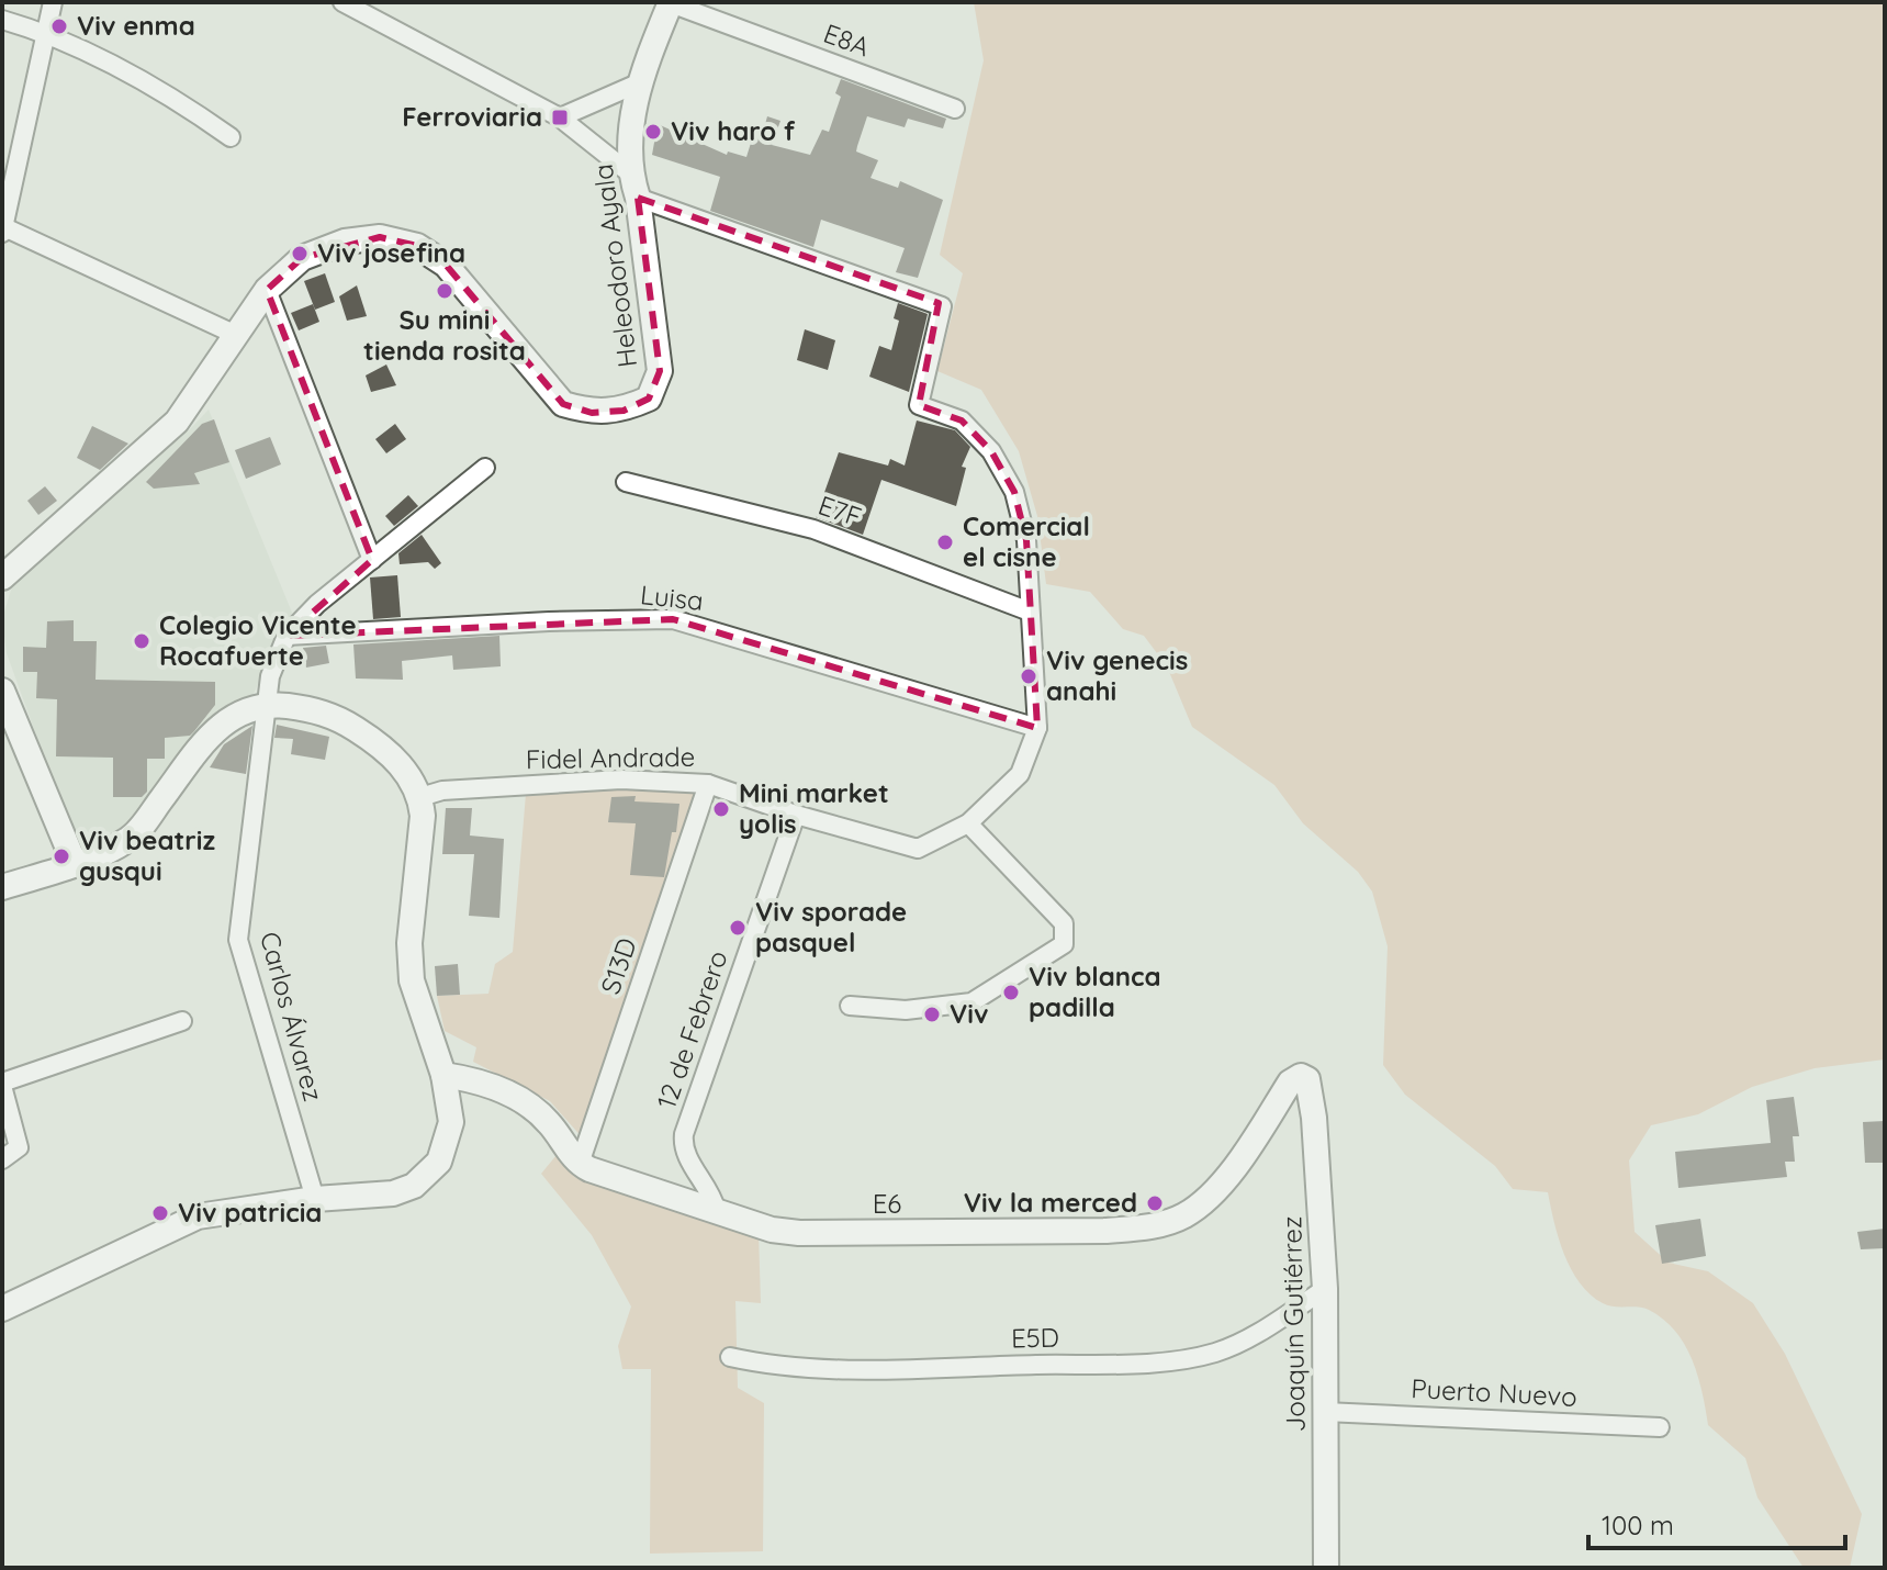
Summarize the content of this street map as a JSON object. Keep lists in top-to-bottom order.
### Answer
{
  "streets": {
    "street": [
      "E8A",
      "Heleodoro Ayala",
      "E7F",
      "Luisa",
      "Fidel Andrade",
      "S13D",
      "Carlos Álvarez",
      "12 de Febrero",
      "E6",
      "Joaquín Gutiérrez",
      "E5D",
      "Puerto Nuevo"
    ]
  },
  "crossings": [
    ["E8A", "Heleodoro Ayala"],
    ["Heleodoro Ayala", "Fidel Andrade"],
    ["E7F", "Fidel Andrade"],
    ["Luisa", "Fidel Andrade"],
    ["Luisa", "Carlos Álvarez"],
    ["Fidel Andrade", "S13D"],
    ["Fidel Andrade", "12 de Febrero"],
    ["S13D", "E6"],
    ["12 de Febrero", "E6"],
    ["E6", "Joaquín Gutiérrez"],
    ["Joaquín Gutiérrez", "E5D"],
    ["Joaquín Gutiérrez", "Puerto Nuevo"]
  ],
  "places": {
    "other": [
      "Viv enma",
      "Viv haro f",
      "Viv josefina",
      "Su mini tienda rosita",
      "Comercial el cisne",
      "Colegio Vicente Rocafuerte",
      "Viv genecis anahi",
      "Mini market yolis",
      "Viv beatriz gusqui",
      "Viv sporade pasquel",
      "Viv blanca padilla",
      "Viv",
      "Viv la merced",
      "Viv patricia"
    ],
    "transit": ["Ferroviaria"]
  },
  "scale_bar": "100 m"
}
